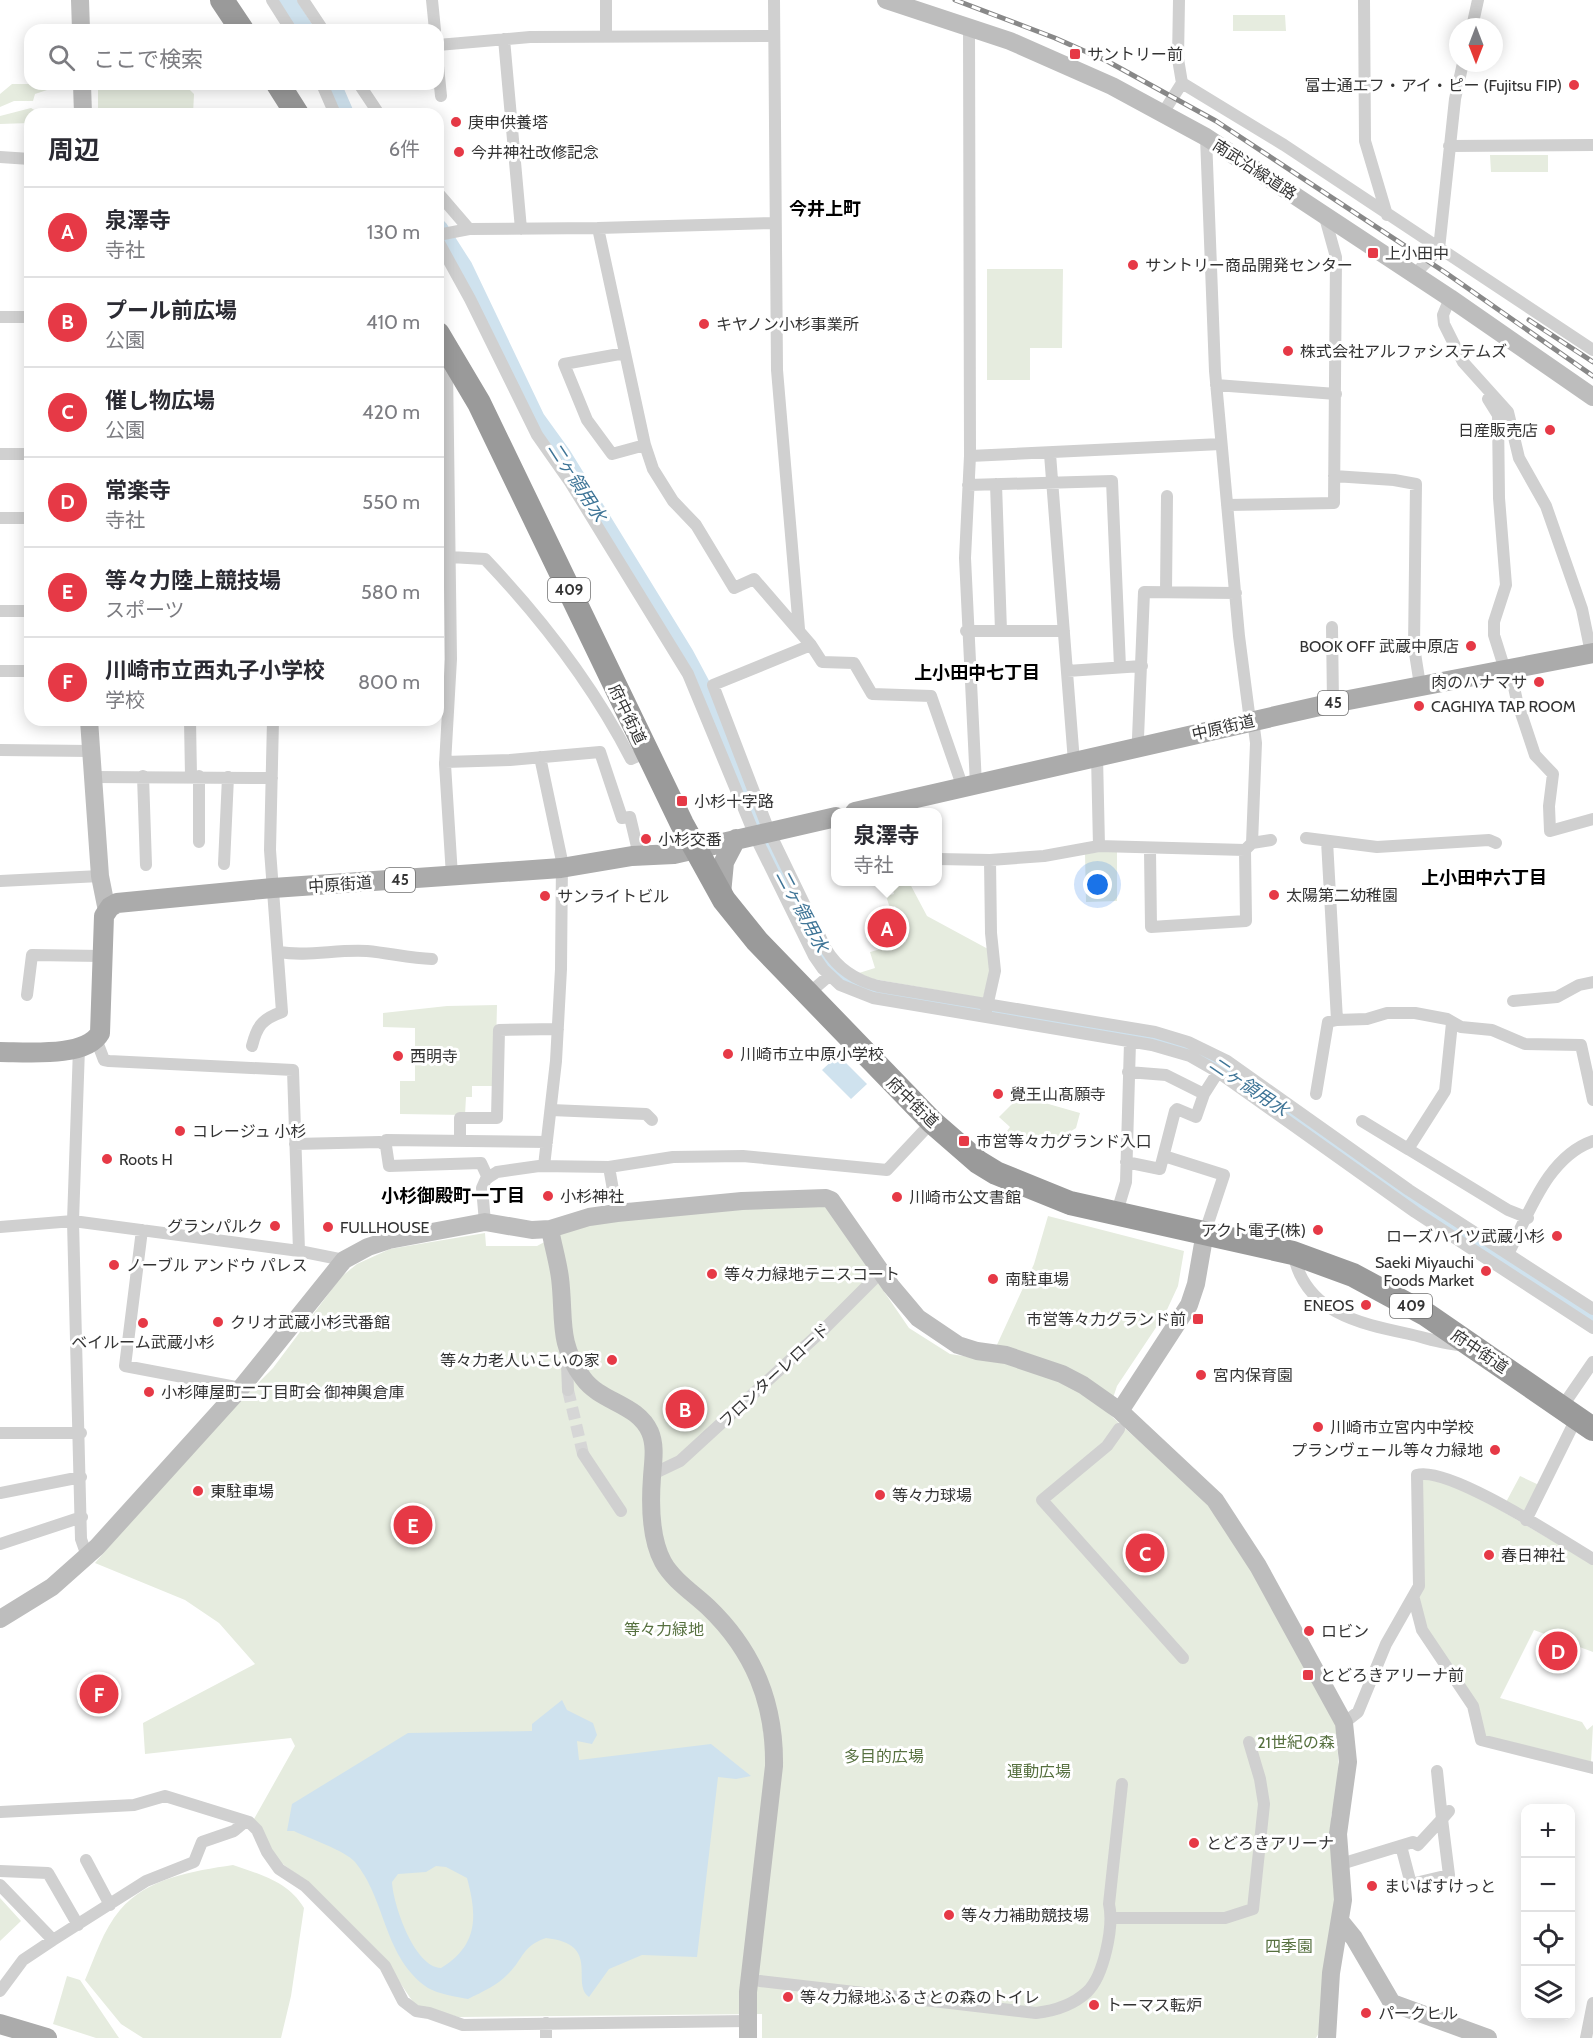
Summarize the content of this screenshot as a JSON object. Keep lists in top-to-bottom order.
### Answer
{
  "streets": {
    "highway": ["409", "府中街道"],
    "main road": ["45", "中原街道"],
    "street": ["南武沿線道路", "フロンターレロード"]
  },
  "crossings": [
    ["府中街道", "中原街道"]
  ],
  "districts": [
    "今井上町",
    "上小田中七丁目",
    "上小田中六丁目",
    "小杉御殿町一丁目"
  ],
  "water": ["二ヶ領用水"],
  "parks": [
    "等々力緑地",
    "21世紀の森",
    "多目的広場",
    "運動広場",
    "四季園"
  ],
  "places": {
    "transit": [
      "サントリー前",
      "上小田中",
      "小杉十字路",
      "市営等々力グランド入口",
      "市営等々力グランド前",
      "とどろきアリーナ前"
    ],
    "other": [
      "富士通エフ・アイ・ピー (Fujitsu FIP)",
      "庚申供養塔",
      "今井神社改修記念",
      "サントリー商品開発センター",
      "キヤノン小杉事業所",
      "株式会社アルファシステムズ",
      "日産販売店",
      "BOOK OFF 武蔵中原店",
      "肉のハナマサ",
      "CAGHIYA TAP ROOM",
      "小杉交番",
      "太陽第二幼稚園",
      "サンライトビル",
      "川崎市立中原小学校",
      "西明寺",
      "覺王山髙願寺",
      "コレージュ 小杉",
      "Roots H",
      "小杉神社",
      "川崎市公文書館",
      "グランパルク",
      "FULLHOUSE",
      "アクト電子(株)",
      "ローズハイツ武蔵小杉",
      "ノーブル アンドウ パレス",
      "Saeki Miyauchi Foods Market",
      "等々力緑地テニスコート",
      "南駐車場",
      "ENEOS",
      "クリオ武蔵小杉弐番館",
      "ベイルーム武蔵小杉",
      "等々力老人いこいの家",
      "宮内保育園",
      "小杉陣屋町二丁目町会 御神輿倉庫",
      "川崎市立宮内中学校",
      "プランヴェール等々力緑地",
      "東駐車場",
      "等々力球場",
      "春日神社",
      "ロビン",
      "とどろきアリーナ",
      "まいばすけっと",
      "等々力補助競技場",
      "等々力緑地ふるさとの森のトイレ",
      "トーマス転炉",
      "パークヒル"
    ]
  },
  "north": "bottom",
  "page": {
    "search": "ここで検索",
    "heading": ["周辺", "6件"],
    "list": [
      {
        "mark": "A",
        "name": "泉澤寺",
        "note": "寺社",
        "value": "130 m"
      },
      {
        "mark": "B",
        "name": "プール前広場",
        "note": "公園",
        "value": "410 m"
      },
      {
        "mark": "C",
        "name": "催し物広場",
        "note": "公園",
        "value": "420 m"
      },
      {
        "mark": "D",
        "name": "常楽寺",
        "note": "寺社",
        "value": "550 m"
      },
      {
        "mark": "E",
        "name": "等々力陸上競技場",
        "note": "スポーツ",
        "value": "580 m"
      },
      {
        "mark": "F",
        "name": "川崎市立西丸子小学校",
        "note": "学校",
        "value": "800 m"
      }
    ],
    "popup": ["泉澤寺", "寺社"],
    "pins": [
      "A",
      "B",
      "E",
      "C",
      "D",
      "F"
    ],
    "map_buttons": ["+", "−"]
  }
}
